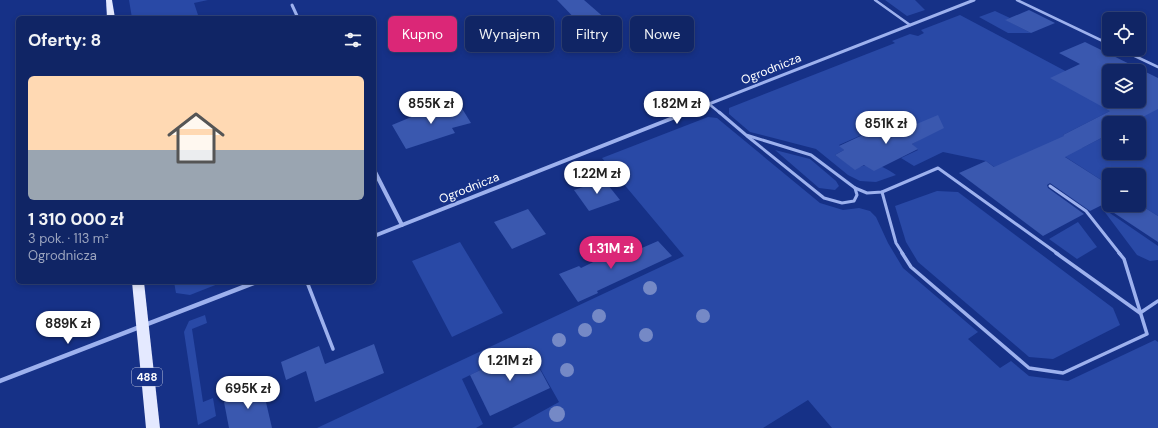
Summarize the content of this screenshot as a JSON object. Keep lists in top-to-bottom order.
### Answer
{
  "streets": {
    "main road": ["488"],
    "street": ["Ogrodnicza"]
  },
  "page": {
    "map_buttons": ["+", "−"],
    "chip": [
      "Kupno",
      "Wynajem",
      "Filtry",
      "Nowe"
    ],
    "heading": "Oferty: 8",
    "list": [
      {
        "name": "1 310 000 zł",
        "note": "3 pok. · 113 m² · Ogrodnicza"
      }
    ],
    "price": [
      "855K zł",
      "1.82M zł",
      "851K zł",
      "1.22M zł",
      "1.31M zł",
      "889K zł",
      "1.21M zł",
      "695K zł"
    ]
  }
}
